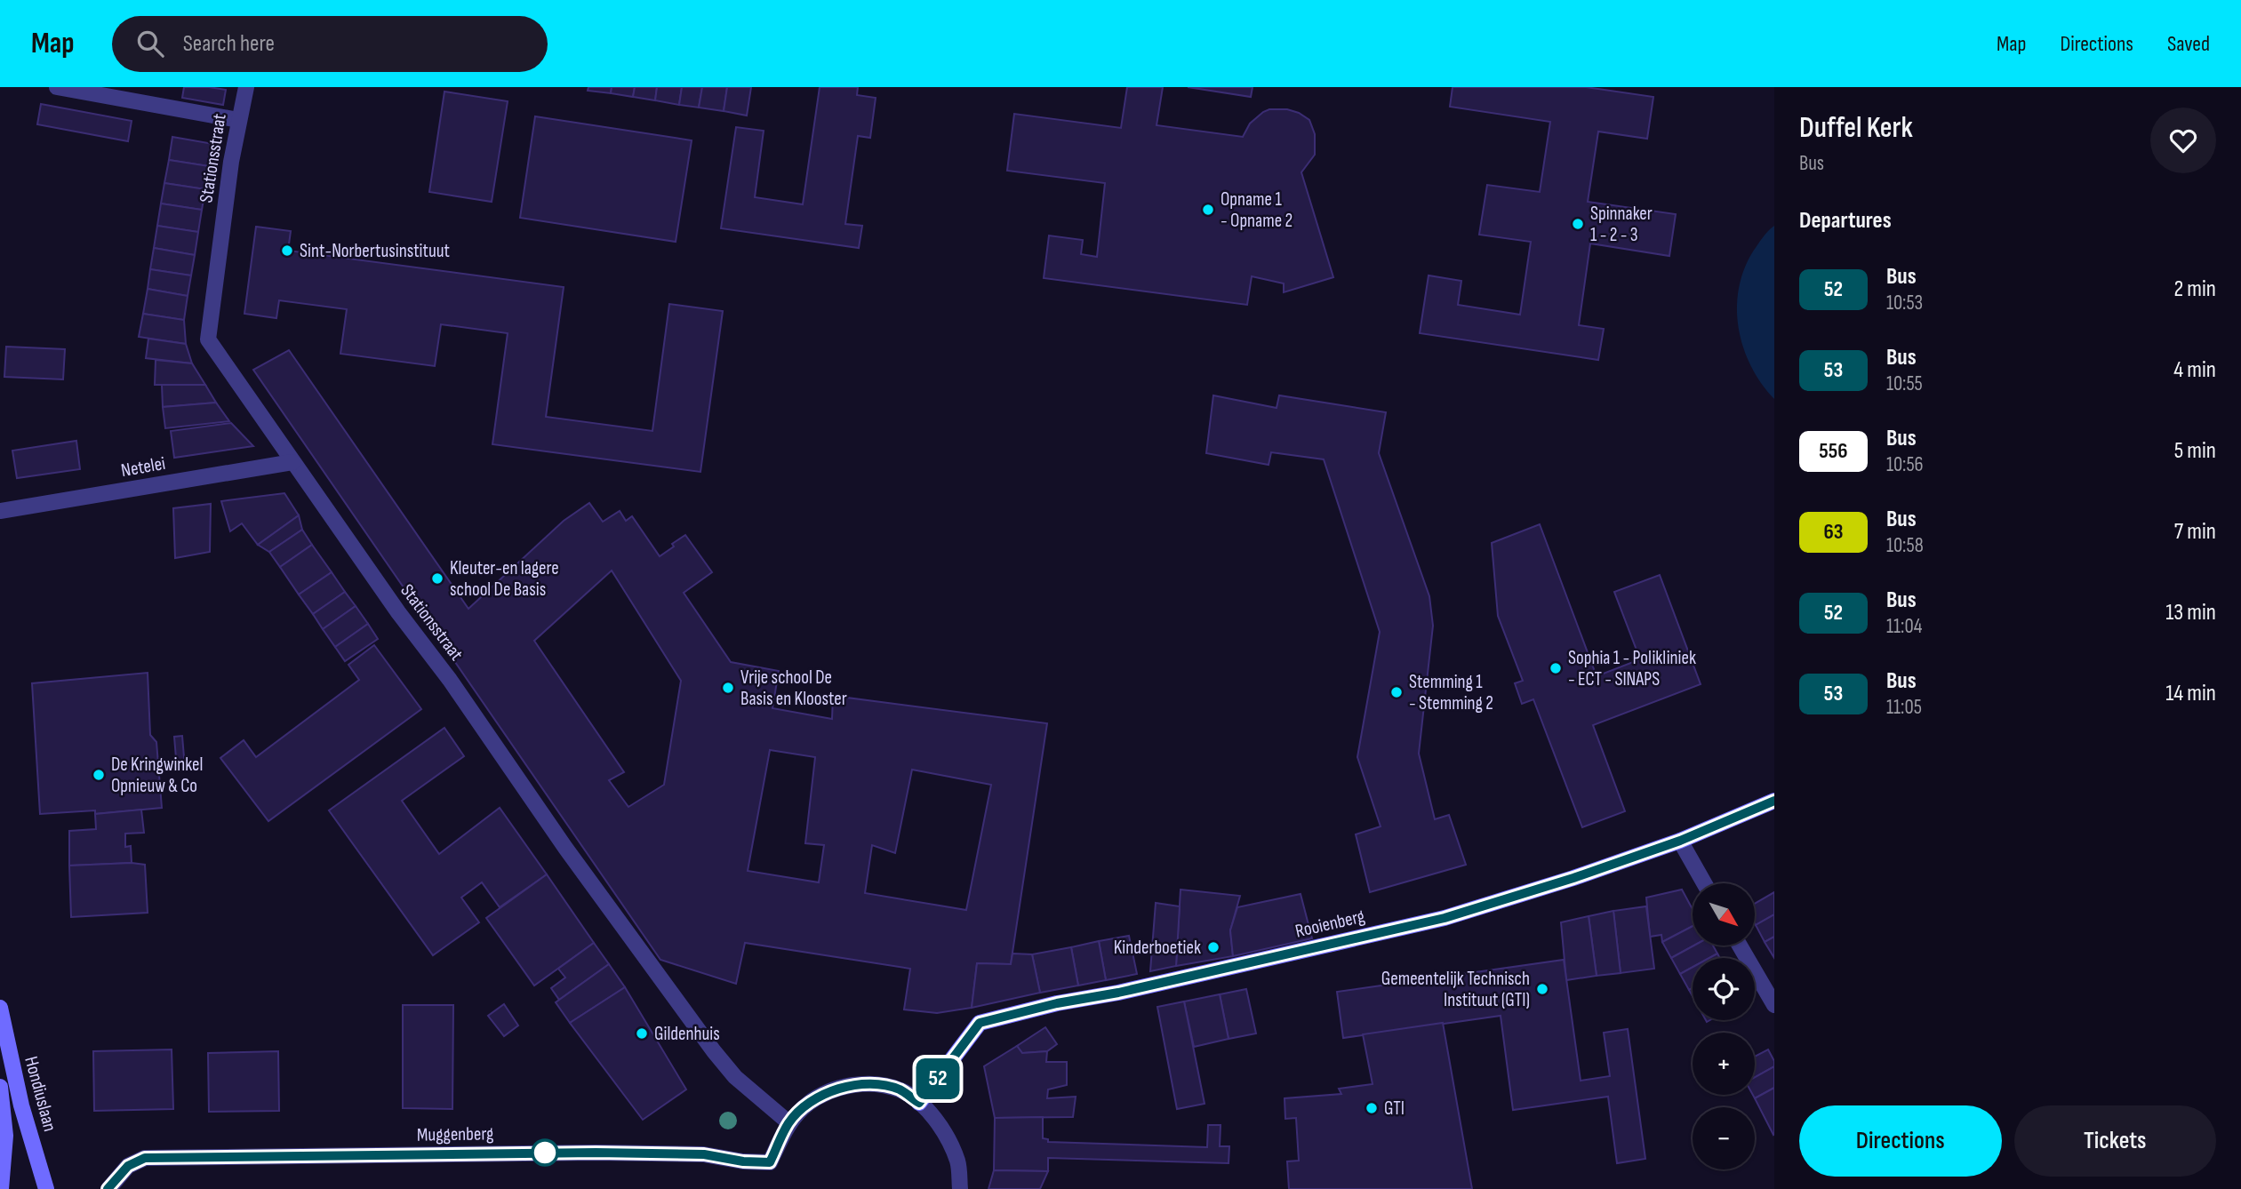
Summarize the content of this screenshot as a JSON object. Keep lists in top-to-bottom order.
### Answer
{
  "streets": {
    "street": [
      "Stationsstraat",
      "Netelei",
      "Rooienberg",
      "Hondiuslaan",
      "Muggenberg"
    ]
  },
  "crossings": [
    ["Stationsstraat", "Netelei"],
    ["Stationsstraat", "Muggenberg"]
  ],
  "places": [
    "Opname 1 - Opname 2",
    "Spinnaker 1 - 2 - 3",
    "Sint-Norbertusinstituut",
    "Kleuter-en lagere school De Basis",
    "Sophia 1 - Polikliniek - ECT - SINAPS",
    "Vrije school De Basis en Klooster",
    "Stemming 1 - Stemming 2",
    "De Kringwinkel Opnieuw & Co",
    "Kinderboetiek",
    "Gemeentelijk Technisch Instituut (GTI)",
    "Gildenhuis",
    "GTI"
  ],
  "lines": ["bus line 52"],
  "north": "bottom right",
  "page": {
    "header": "Map",
    "search": "Search here",
    "nav": ["Map", "Directions", "Saved"],
    "on_map": "52",
    "heading": [
      ["Duffel Kerk", "Bus"],
      "Departures"
    ],
    "list": [
      {
        "mark": "52",
        "name": "Bus",
        "note": "10:53",
        "value": "2 min"
      },
      {
        "mark": "53",
        "name": "Bus",
        "note": "10:55",
        "value": "4 min"
      },
      {
        "mark": "556",
        "name": "Bus",
        "note": "10:56",
        "value": "5 min"
      },
      {
        "mark": "63",
        "name": "Bus",
        "note": "10:58",
        "value": "7 min"
      },
      {
        "mark": "52",
        "name": "Bus",
        "note": "11:04",
        "value": "13 min"
      },
      {
        "mark": "53",
        "name": "Bus",
        "note": "11:05",
        "value": "14 min"
      }
    ],
    "map_buttons": ["+", "−"],
    "buttons": ["Directions", "Tickets"]
  }
}
